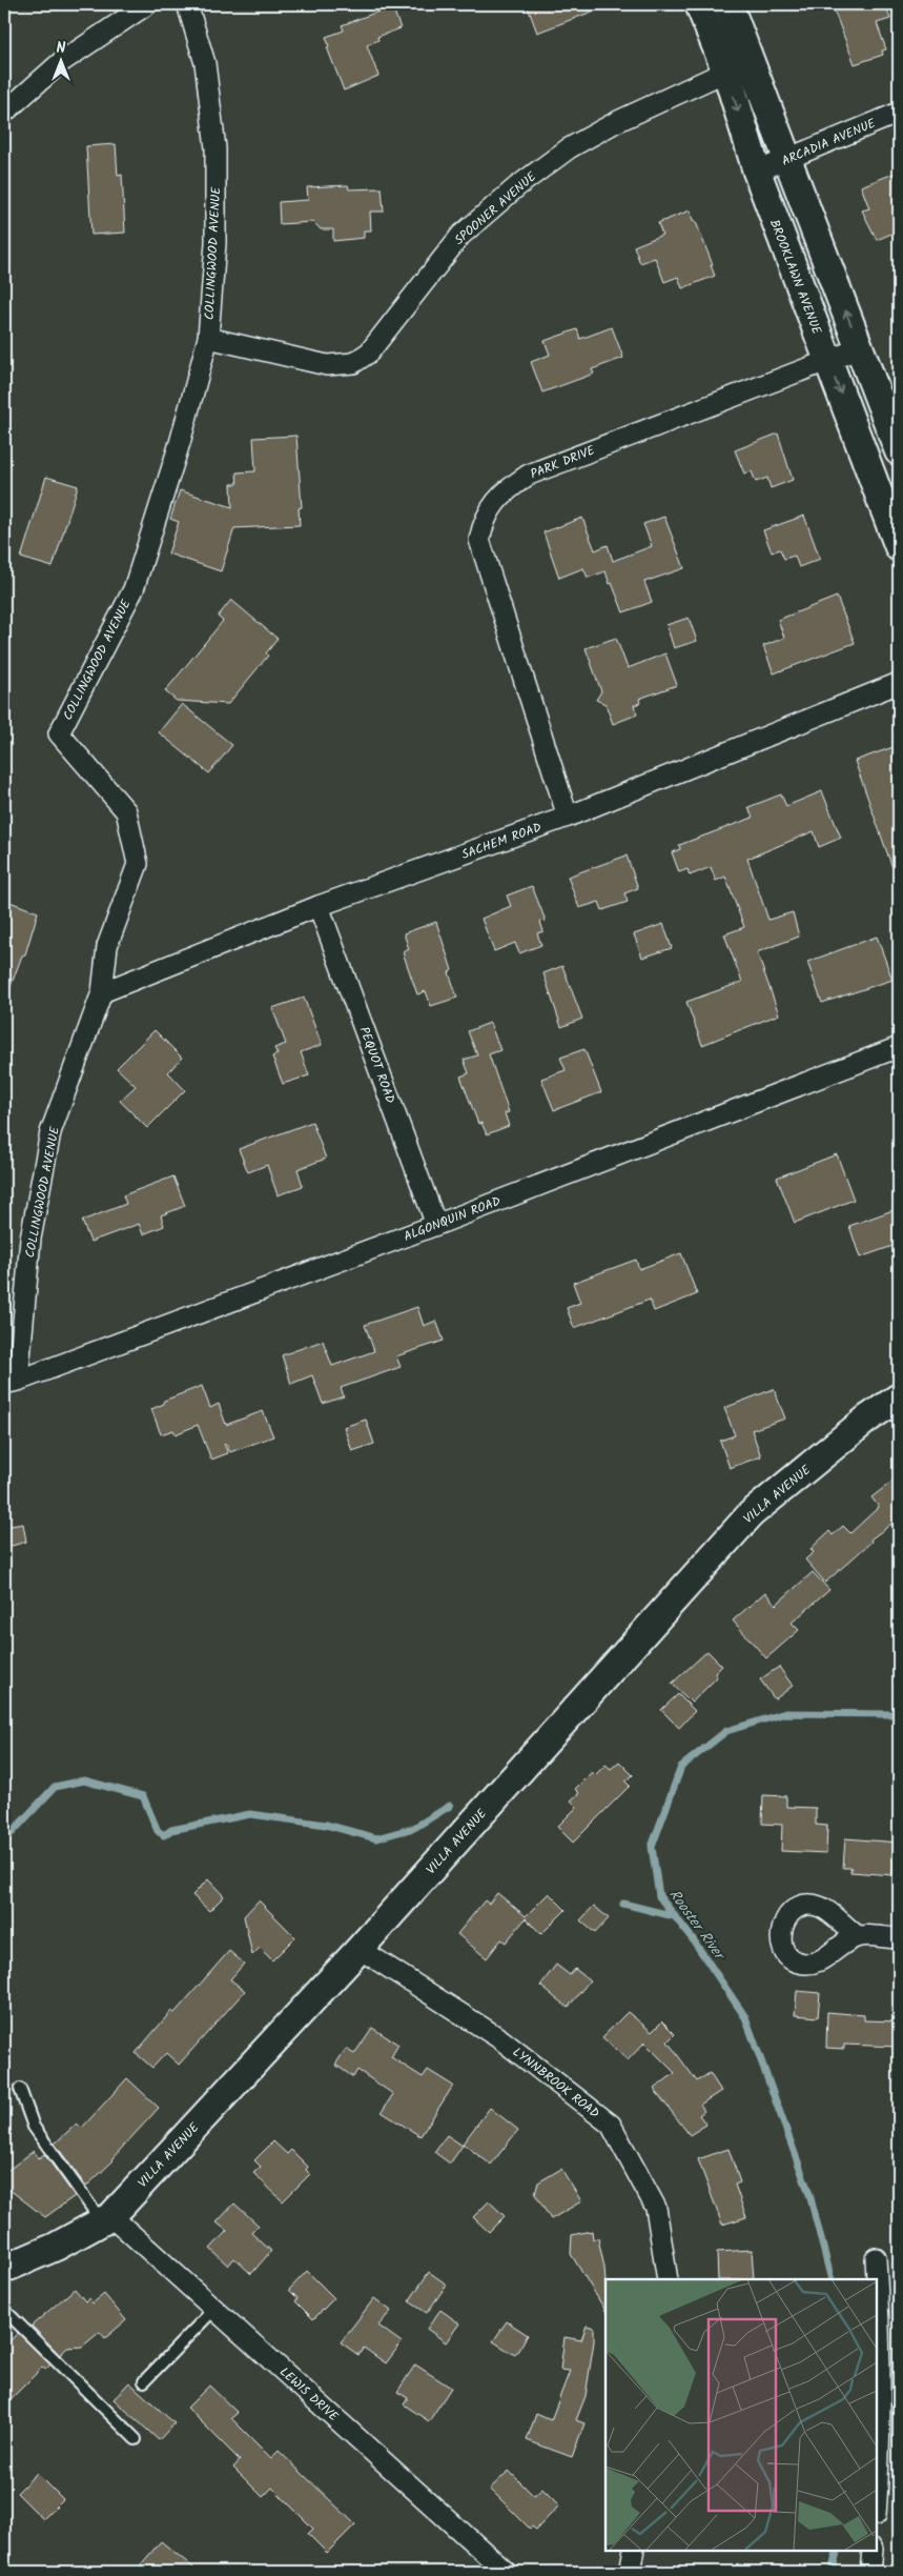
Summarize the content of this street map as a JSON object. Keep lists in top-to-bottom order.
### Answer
{
  "streets": {
    "main road": ["BROOKLAWN AVENUE", "VILLA AVENUE"],
    "street": [
      "ARCADIA AVENUE",
      "SPOONER AVENUE",
      "COLLINGWOOD AVENUE",
      "PARK DRIVE",
      "SACHEM ROAD",
      "PEQUOT ROAD",
      "ALGONQUIN ROAD",
      "LYNNBROOK ROAD",
      "LEWIS DRIVE"
    ]
  },
  "crossings": [
    ["ARCADIA AVENUE", "BROOKLAWN AVENUE"],
    ["SPOONER AVENUE", "COLLINGWOOD AVENUE"],
    ["SPOONER AVENUE", "BROOKLAWN AVENUE"],
    ["COLLINGWOOD AVENUE", "SACHEM ROAD"],
    ["COLLINGWOOD AVENUE", "ALGONQUIN ROAD"],
    ["BROOKLAWN AVENUE", "PARK DRIVE"],
    ["PARK DRIVE", "SACHEM ROAD"],
    ["SACHEM ROAD", "PEQUOT ROAD"],
    ["PEQUOT ROAD", "ALGONQUIN ROAD"],
    ["VILLA AVENUE", "LYNNBROOK ROAD"],
    ["VILLA AVENUE", "LEWIS DRIVE"]
  ],
  "water": ["Rooster River"],
  "north": "top"
}
